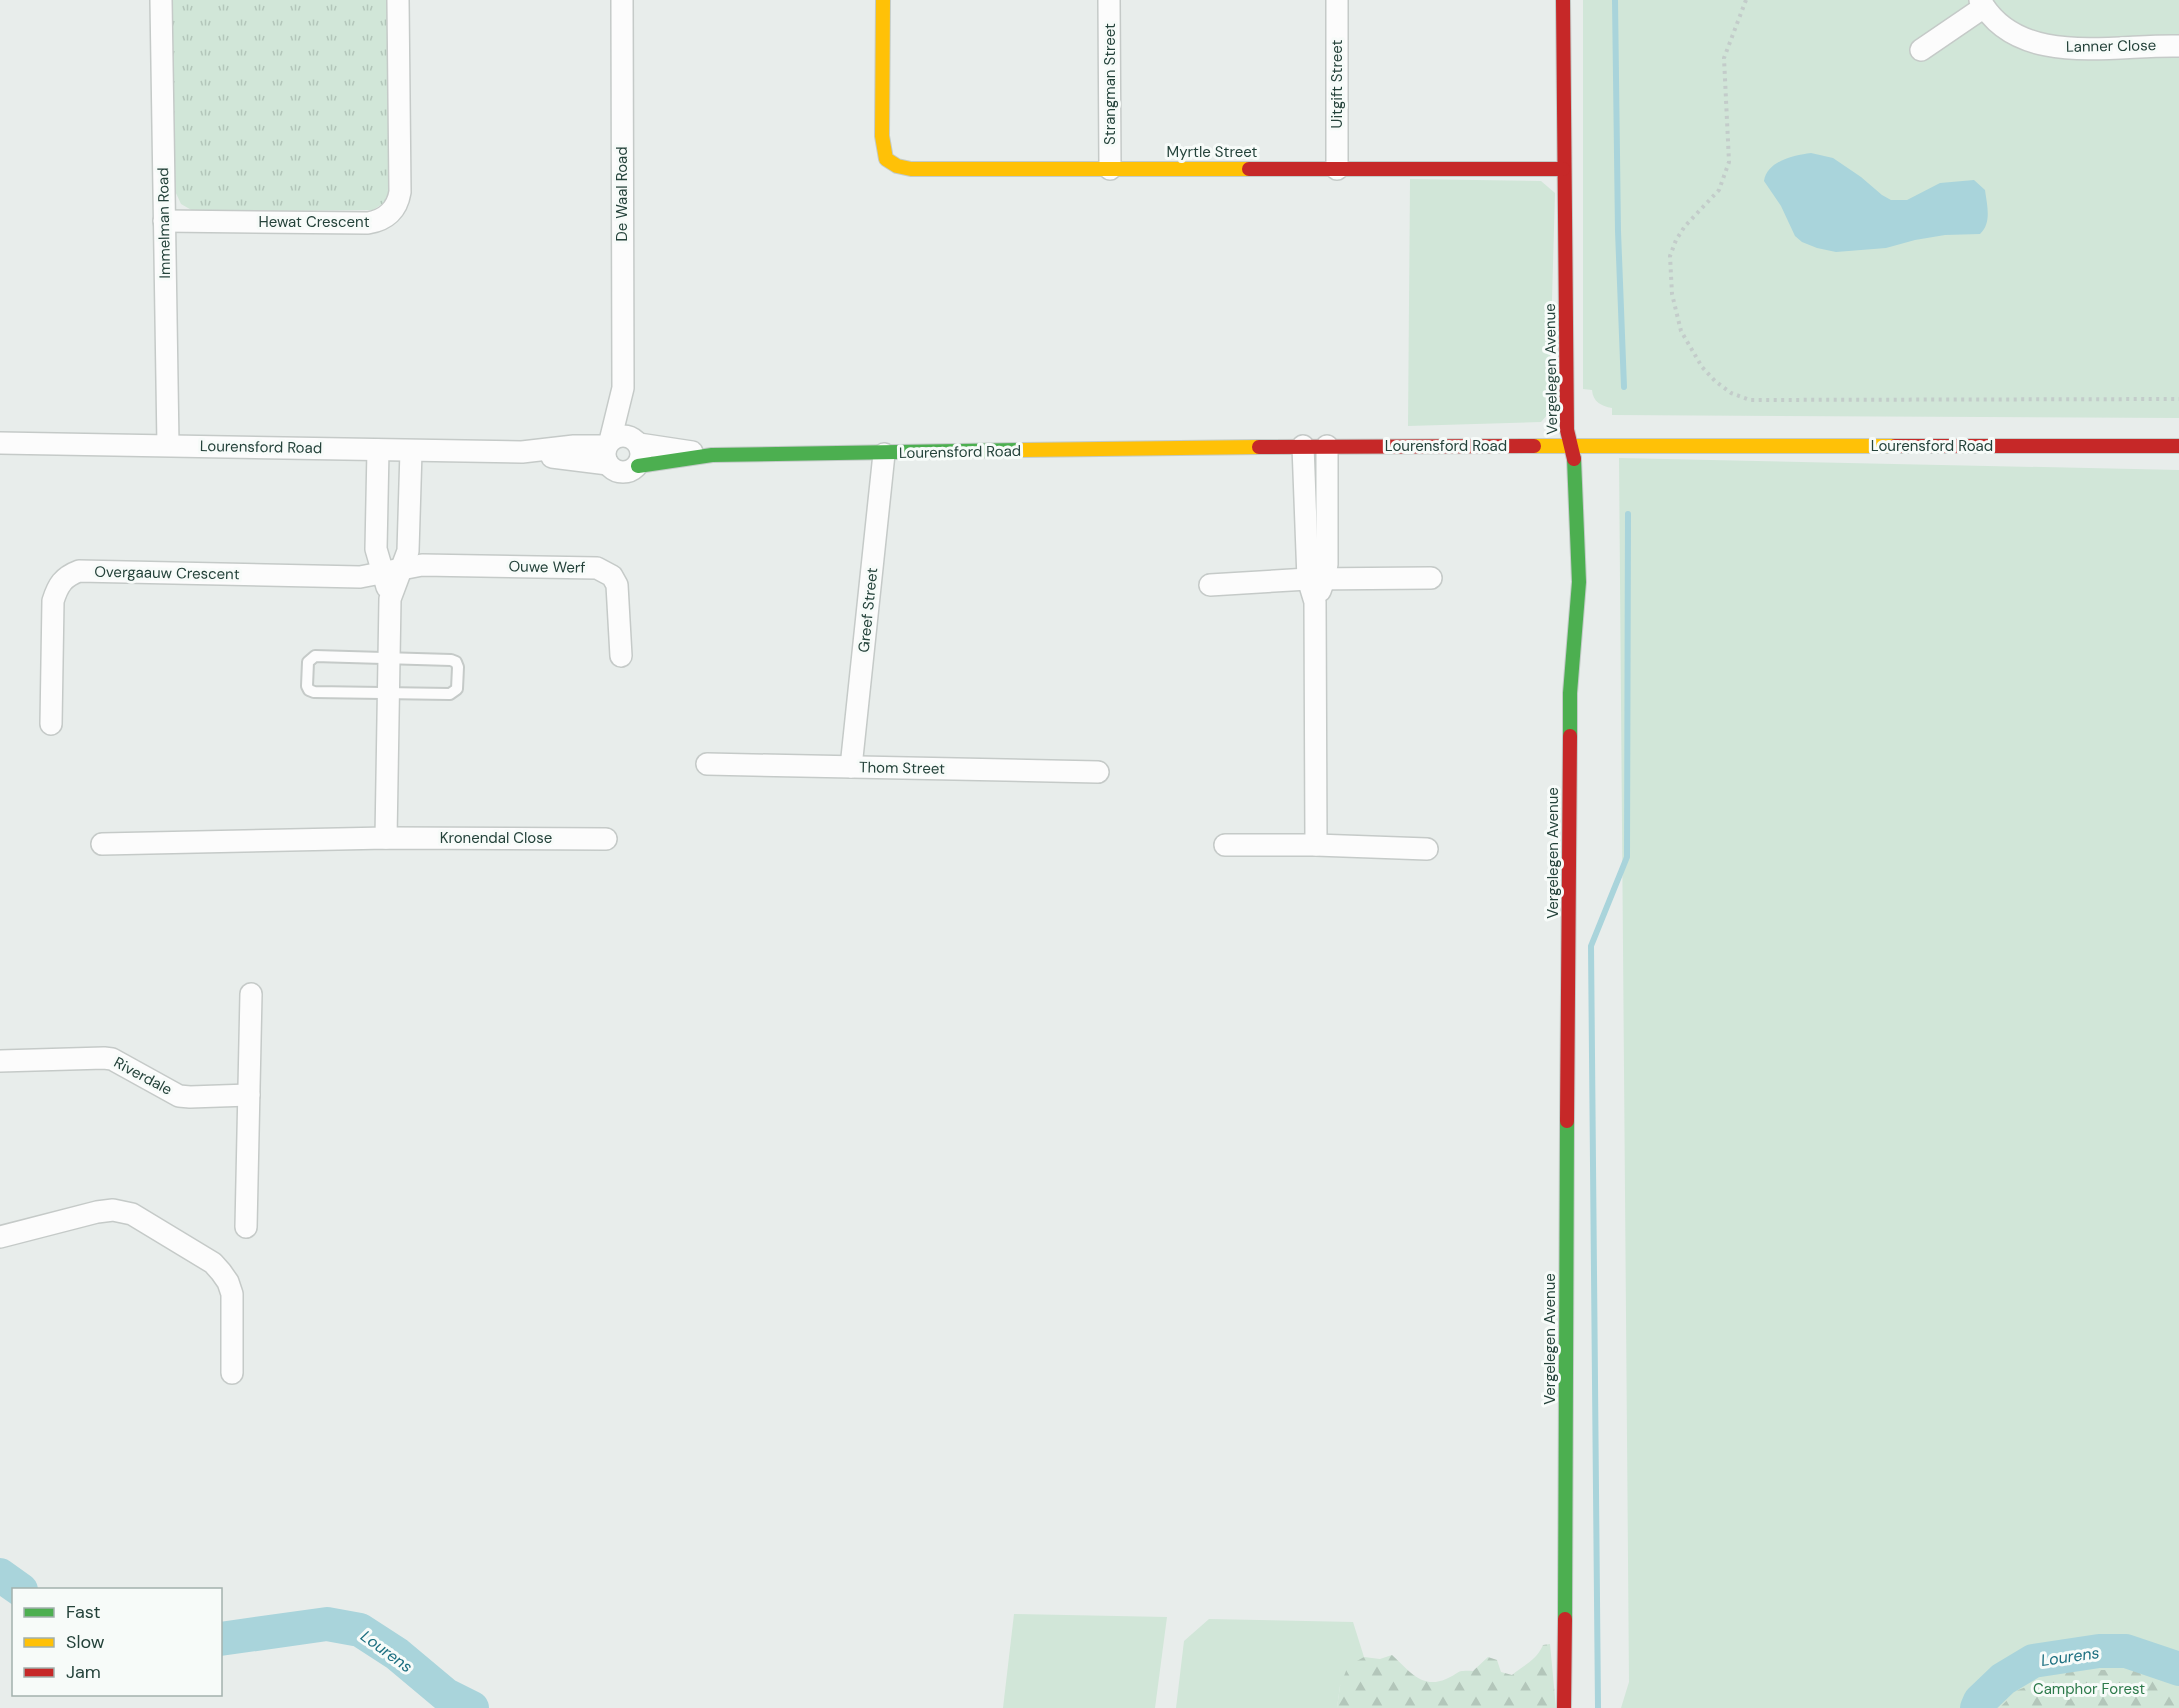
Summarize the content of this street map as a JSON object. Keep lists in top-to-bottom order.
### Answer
{
  "streets": {
    "street": [
      "Lanner Close",
      "Strangman Street",
      "Uitgift Street",
      "Myrtle Street",
      "De Waal Road",
      "Hewat Crescent",
      "Immelman Road",
      "Vergelegen Avenue",
      "Lourensford Road",
      "Ouwe Werf",
      "Overgaauw Crescent",
      "Greef Street",
      "Thom Street",
      "Kronendal Close",
      "Riverdale"
    ]
  },
  "crossings": [
    ["Strangman Street", "Myrtle Street"],
    ["Uitgift Street", "Myrtle Street"],
    ["Myrtle Street", "Vergelegen Avenue"],
    ["De Waal Road", "Lourensford Road"],
    ["Hewat Crescent", "Immelman Road"],
    ["Immelman Road", "Lourensford Road"],
    ["Vergelegen Avenue", "Lourensford Road"],
    ["Lourensford Road", "Greef Street"],
    ["Ouwe Werf", "Overgaauw Crescent"],
    ["Greef Street", "Thom Street"]
  ],
  "water": ["Lourens"],
  "parks": ["Camphor Forest"],
  "legend": ["Fast", "Slow", "Jam"]
}
